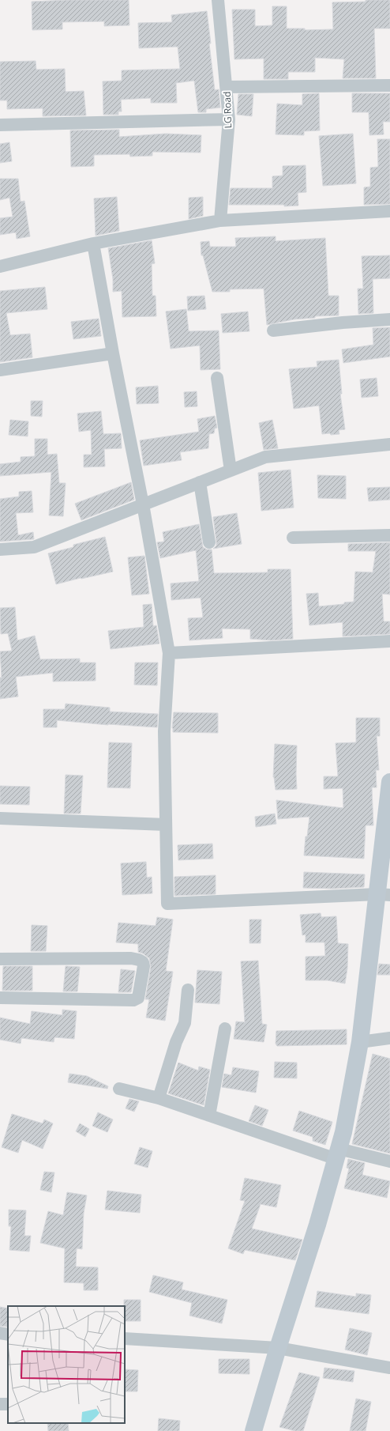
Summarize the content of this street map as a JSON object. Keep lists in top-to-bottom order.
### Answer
{
  "streets": {
    "street": ["LG Road"]
  }
}
